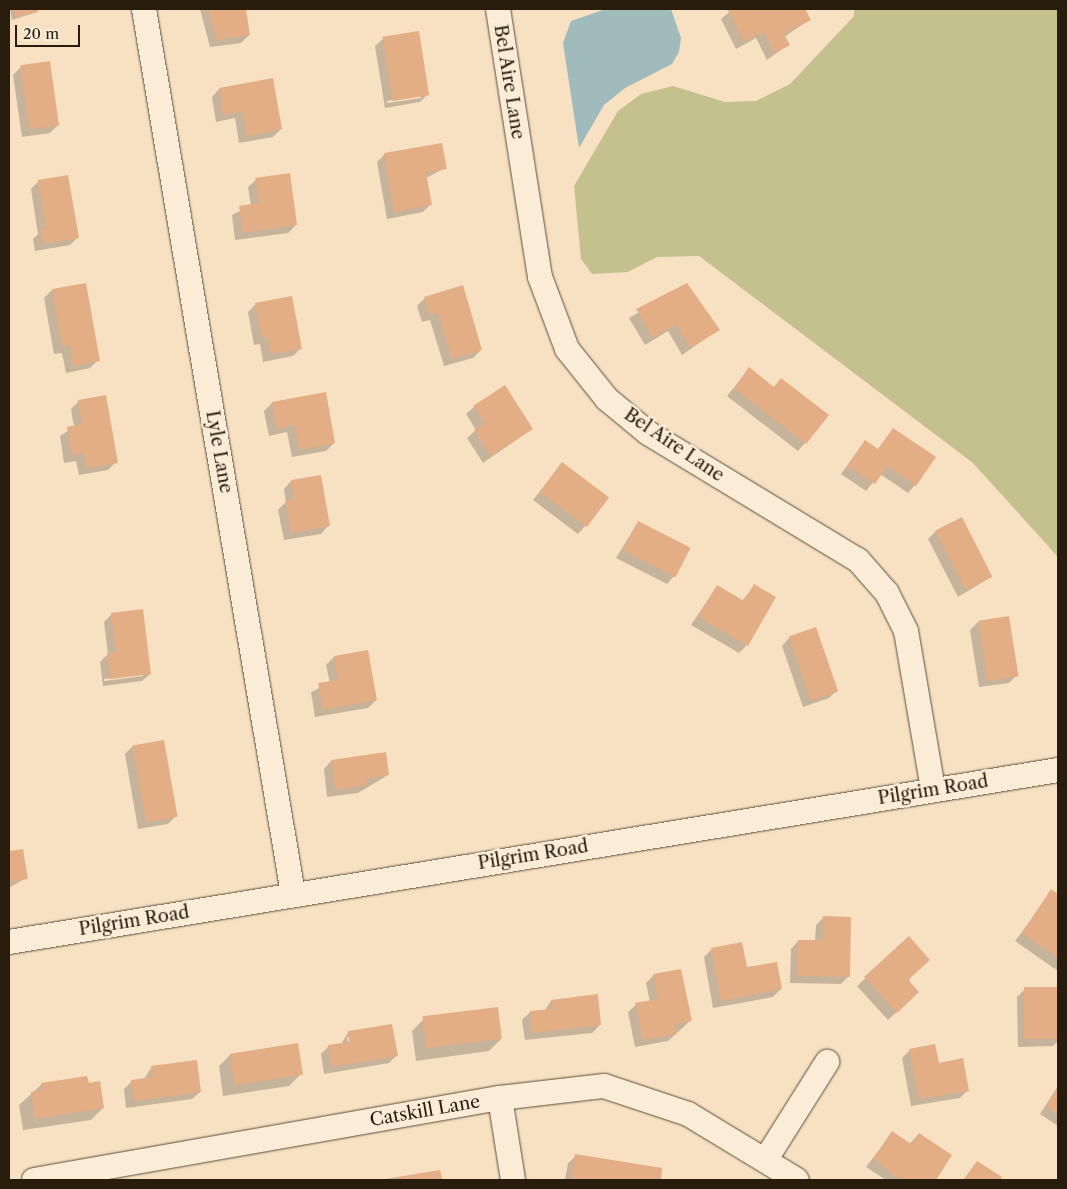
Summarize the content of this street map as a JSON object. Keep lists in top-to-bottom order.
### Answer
{
  "streets": {
    "street": [
      "Bel Aire Lane",
      "Lyle Lane",
      "Pilgrim Road",
      "Catskill Lane"
    ]
  },
  "crossings": [
    ["Bel Aire Lane", "Pilgrim Road"],
    ["Lyle Lane", "Pilgrim Road"]
  ],
  "scale_bar": "20 m"
}
